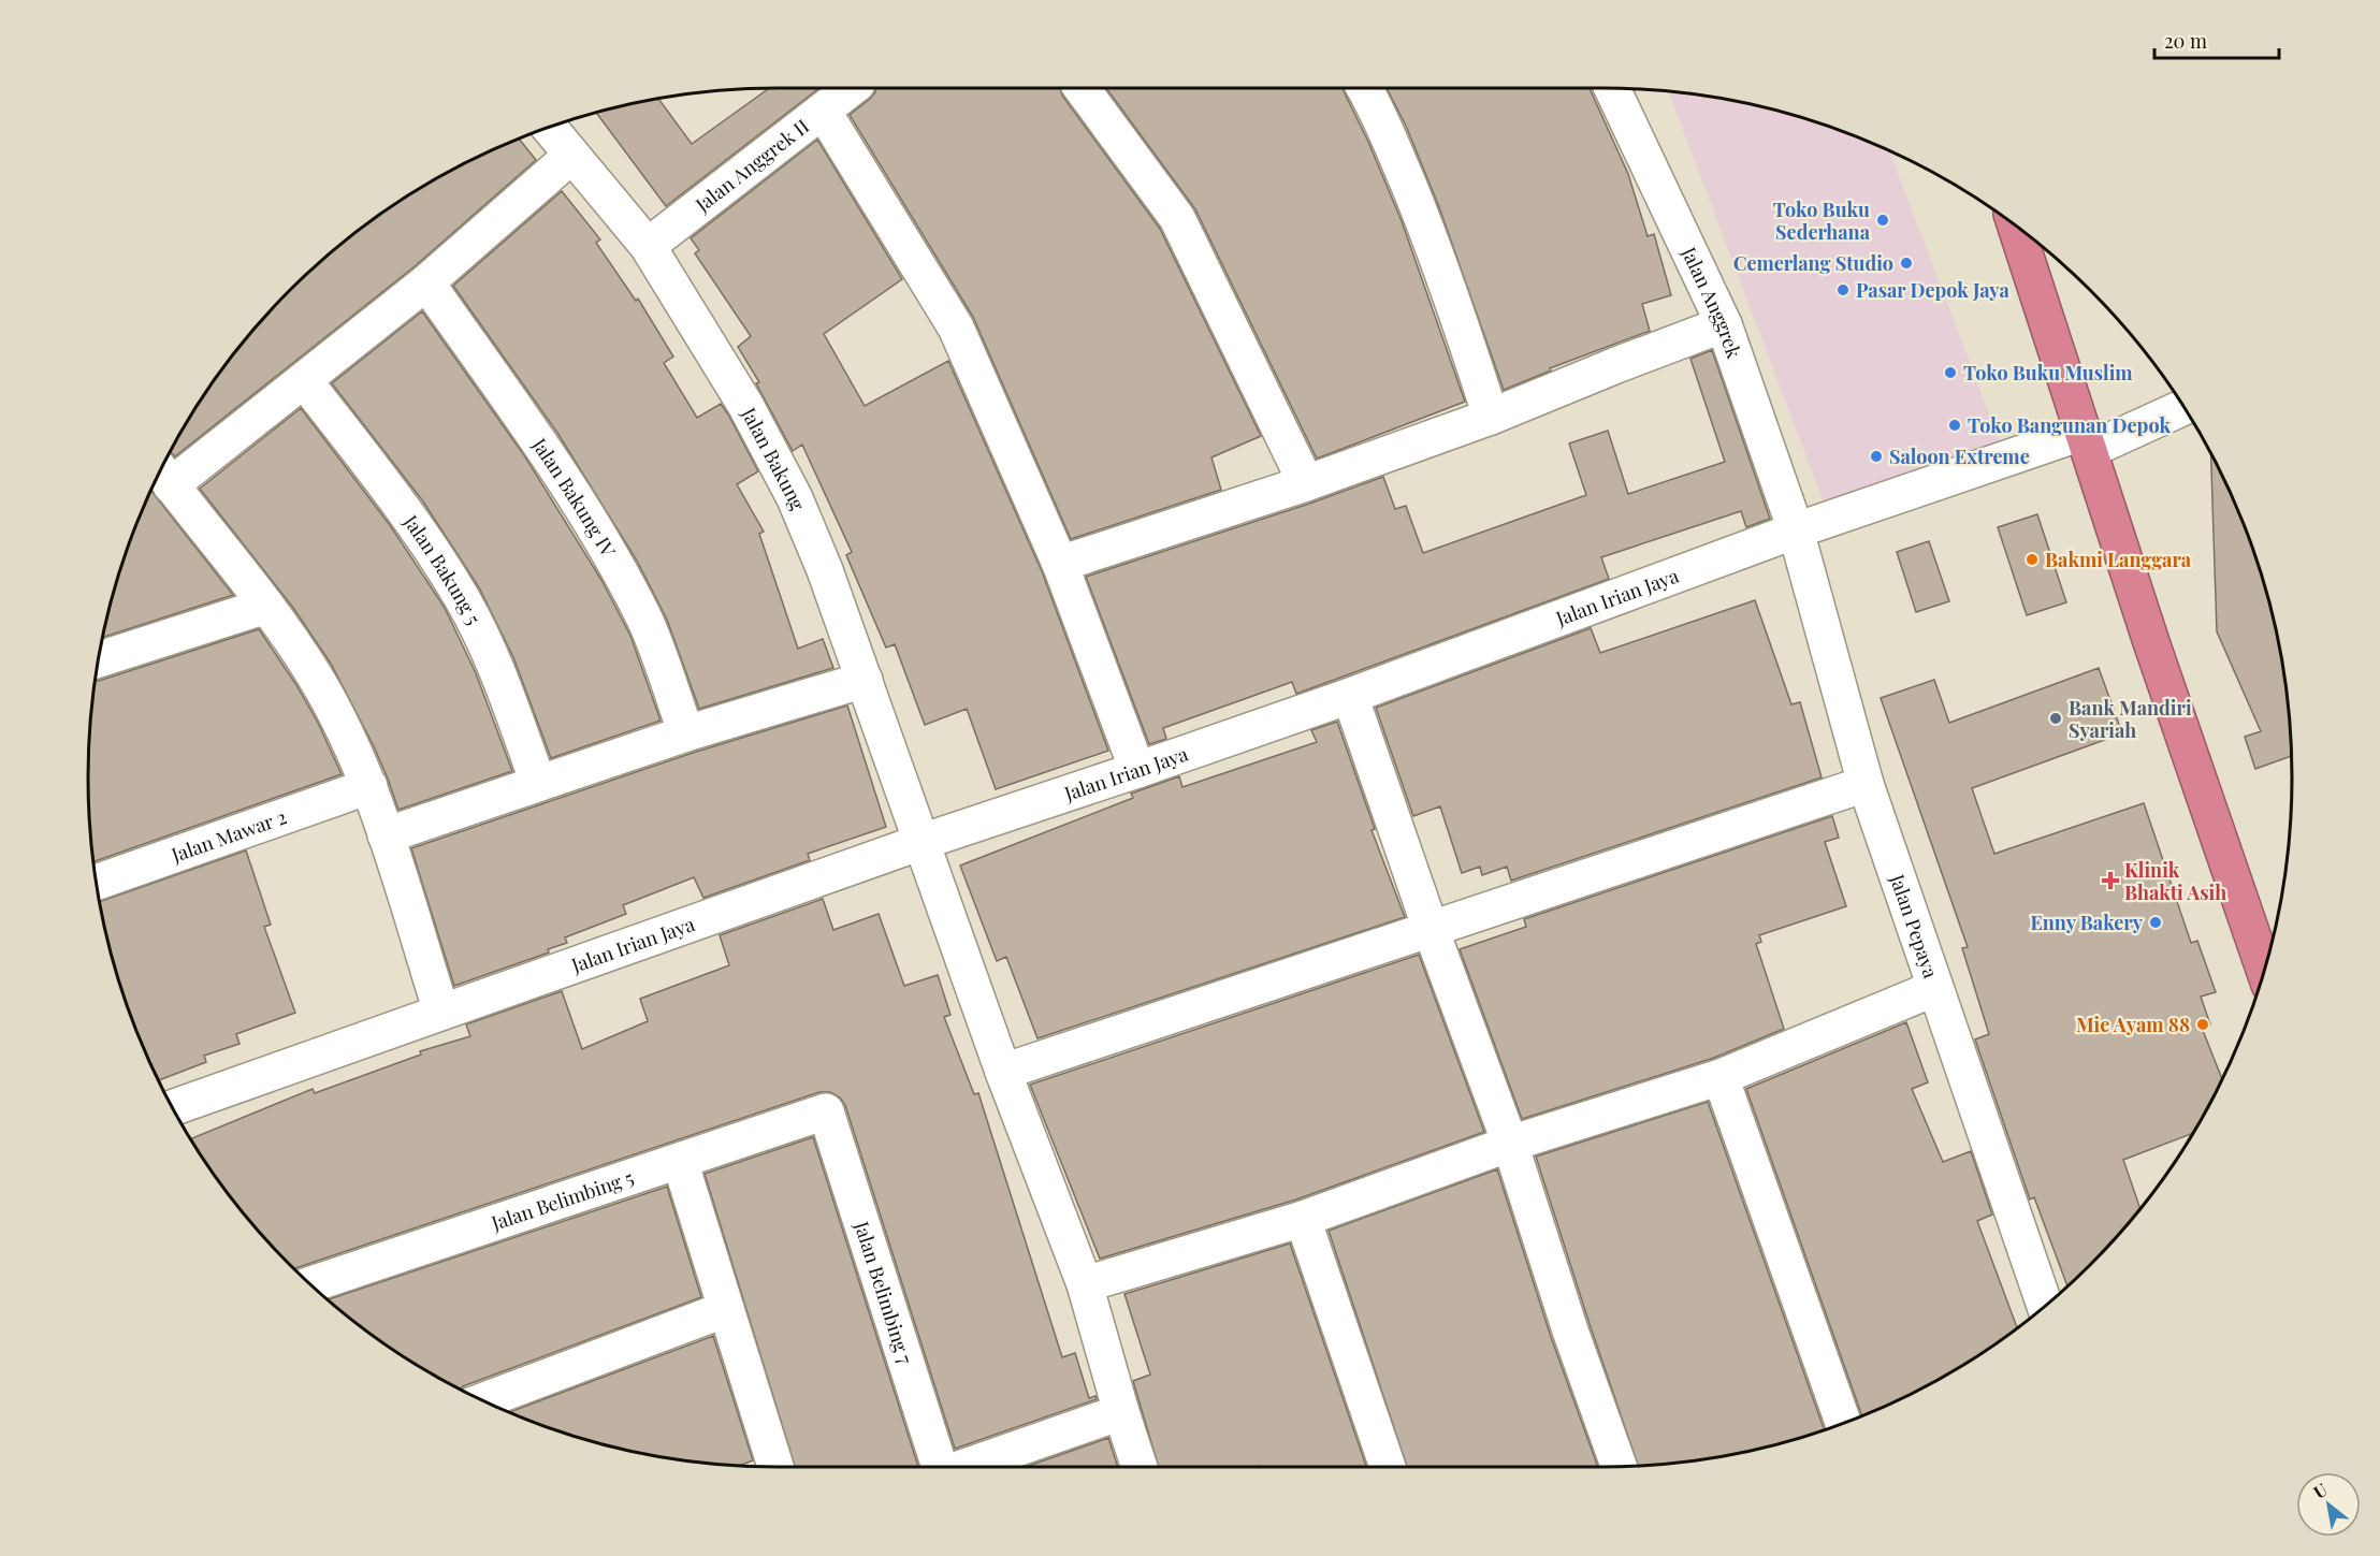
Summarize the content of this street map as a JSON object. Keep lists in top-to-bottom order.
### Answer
{
  "streets": {
    "street": [
      "Jalan Anggrek II",
      "Jalan Anggrek",
      "Jalan Bakung",
      "Jalan Bakung IV",
      "Jalan Bakung 5",
      "Jalan Irian Jaya",
      "Jalan Mawar 2",
      "Jalan Pepaya",
      "Jalan Belimbing 5",
      "Jalan Belimbing 7"
    ]
  },
  "crossings": [
    ["Jalan Anggrek II", "Jalan Bakung"],
    ["Jalan Anggrek", "Jalan Irian Jaya"],
    ["Jalan Anggrek", "Jalan Pepaya"],
    ["Jalan Bakung", "Jalan Irian Jaya"],
    ["Jalan Irian Jaya", "Jalan Pepaya"],
    ["Jalan Belimbing 5", "Jalan Belimbing 7"]
  ],
  "places": {
    "other": [
      "Toko Buku Sederhana",
      "Cemerlang Studio",
      "Pasar Depok Jaya",
      "Toko Buku Muslim",
      "Toko Bangunan Depok",
      "Saloon Extreme",
      "Bakmi Langgara",
      "Bank Mandiri Syariah",
      "Enny Bakery",
      "Mie Ayam 88"
    ],
    "health": ["Klinik Bhakti Asih"]
  },
  "scale_bar": "20 m",
  "north": "top left"
}
